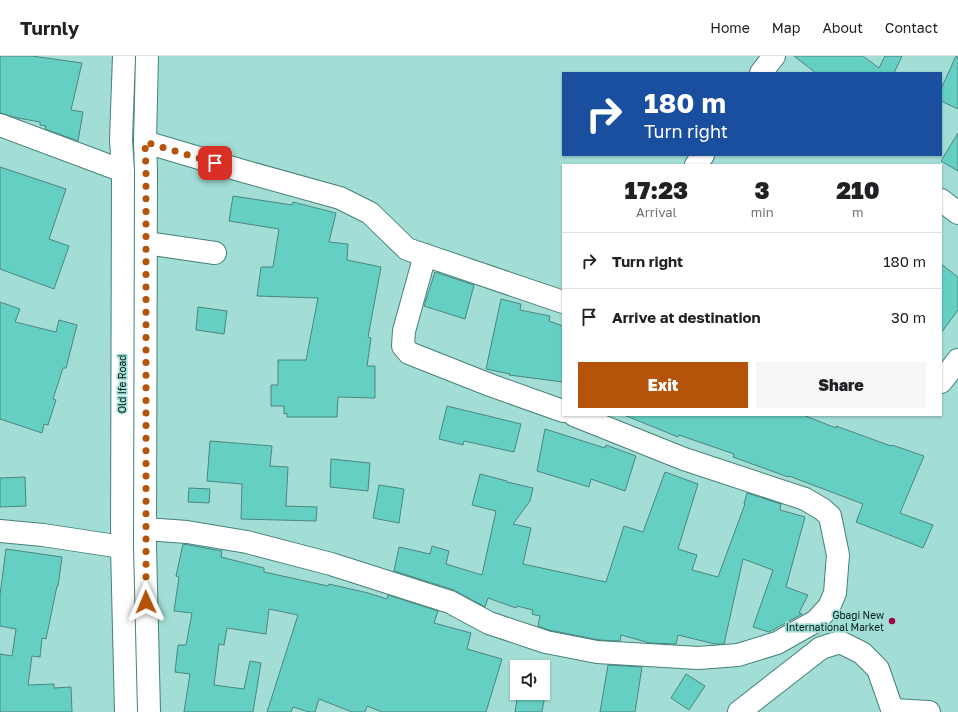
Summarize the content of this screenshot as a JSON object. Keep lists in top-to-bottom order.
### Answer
{
  "streets": {
    "street": ["Old Ife Road"]
  },
  "places": ["Gbagi New International Market"],
  "page": {
    "header": "Turnly",
    "nav": [
      "Home",
      "Map",
      "About",
      "Contact"
    ],
    "turn": ["180 m", "Turn right"],
    "eta": [
      "17:23",
      "Arrival",
      "3",
      "min",
      "210",
      "m"
    ],
    "list": [
      {
        "name": "Turn right",
        "value": "180 m"
      },
      {
        "name": "Arrive at destination",
        "value": "30 m"
      }
    ],
    "buttons": ["Exit", "Share"]
  }
}
